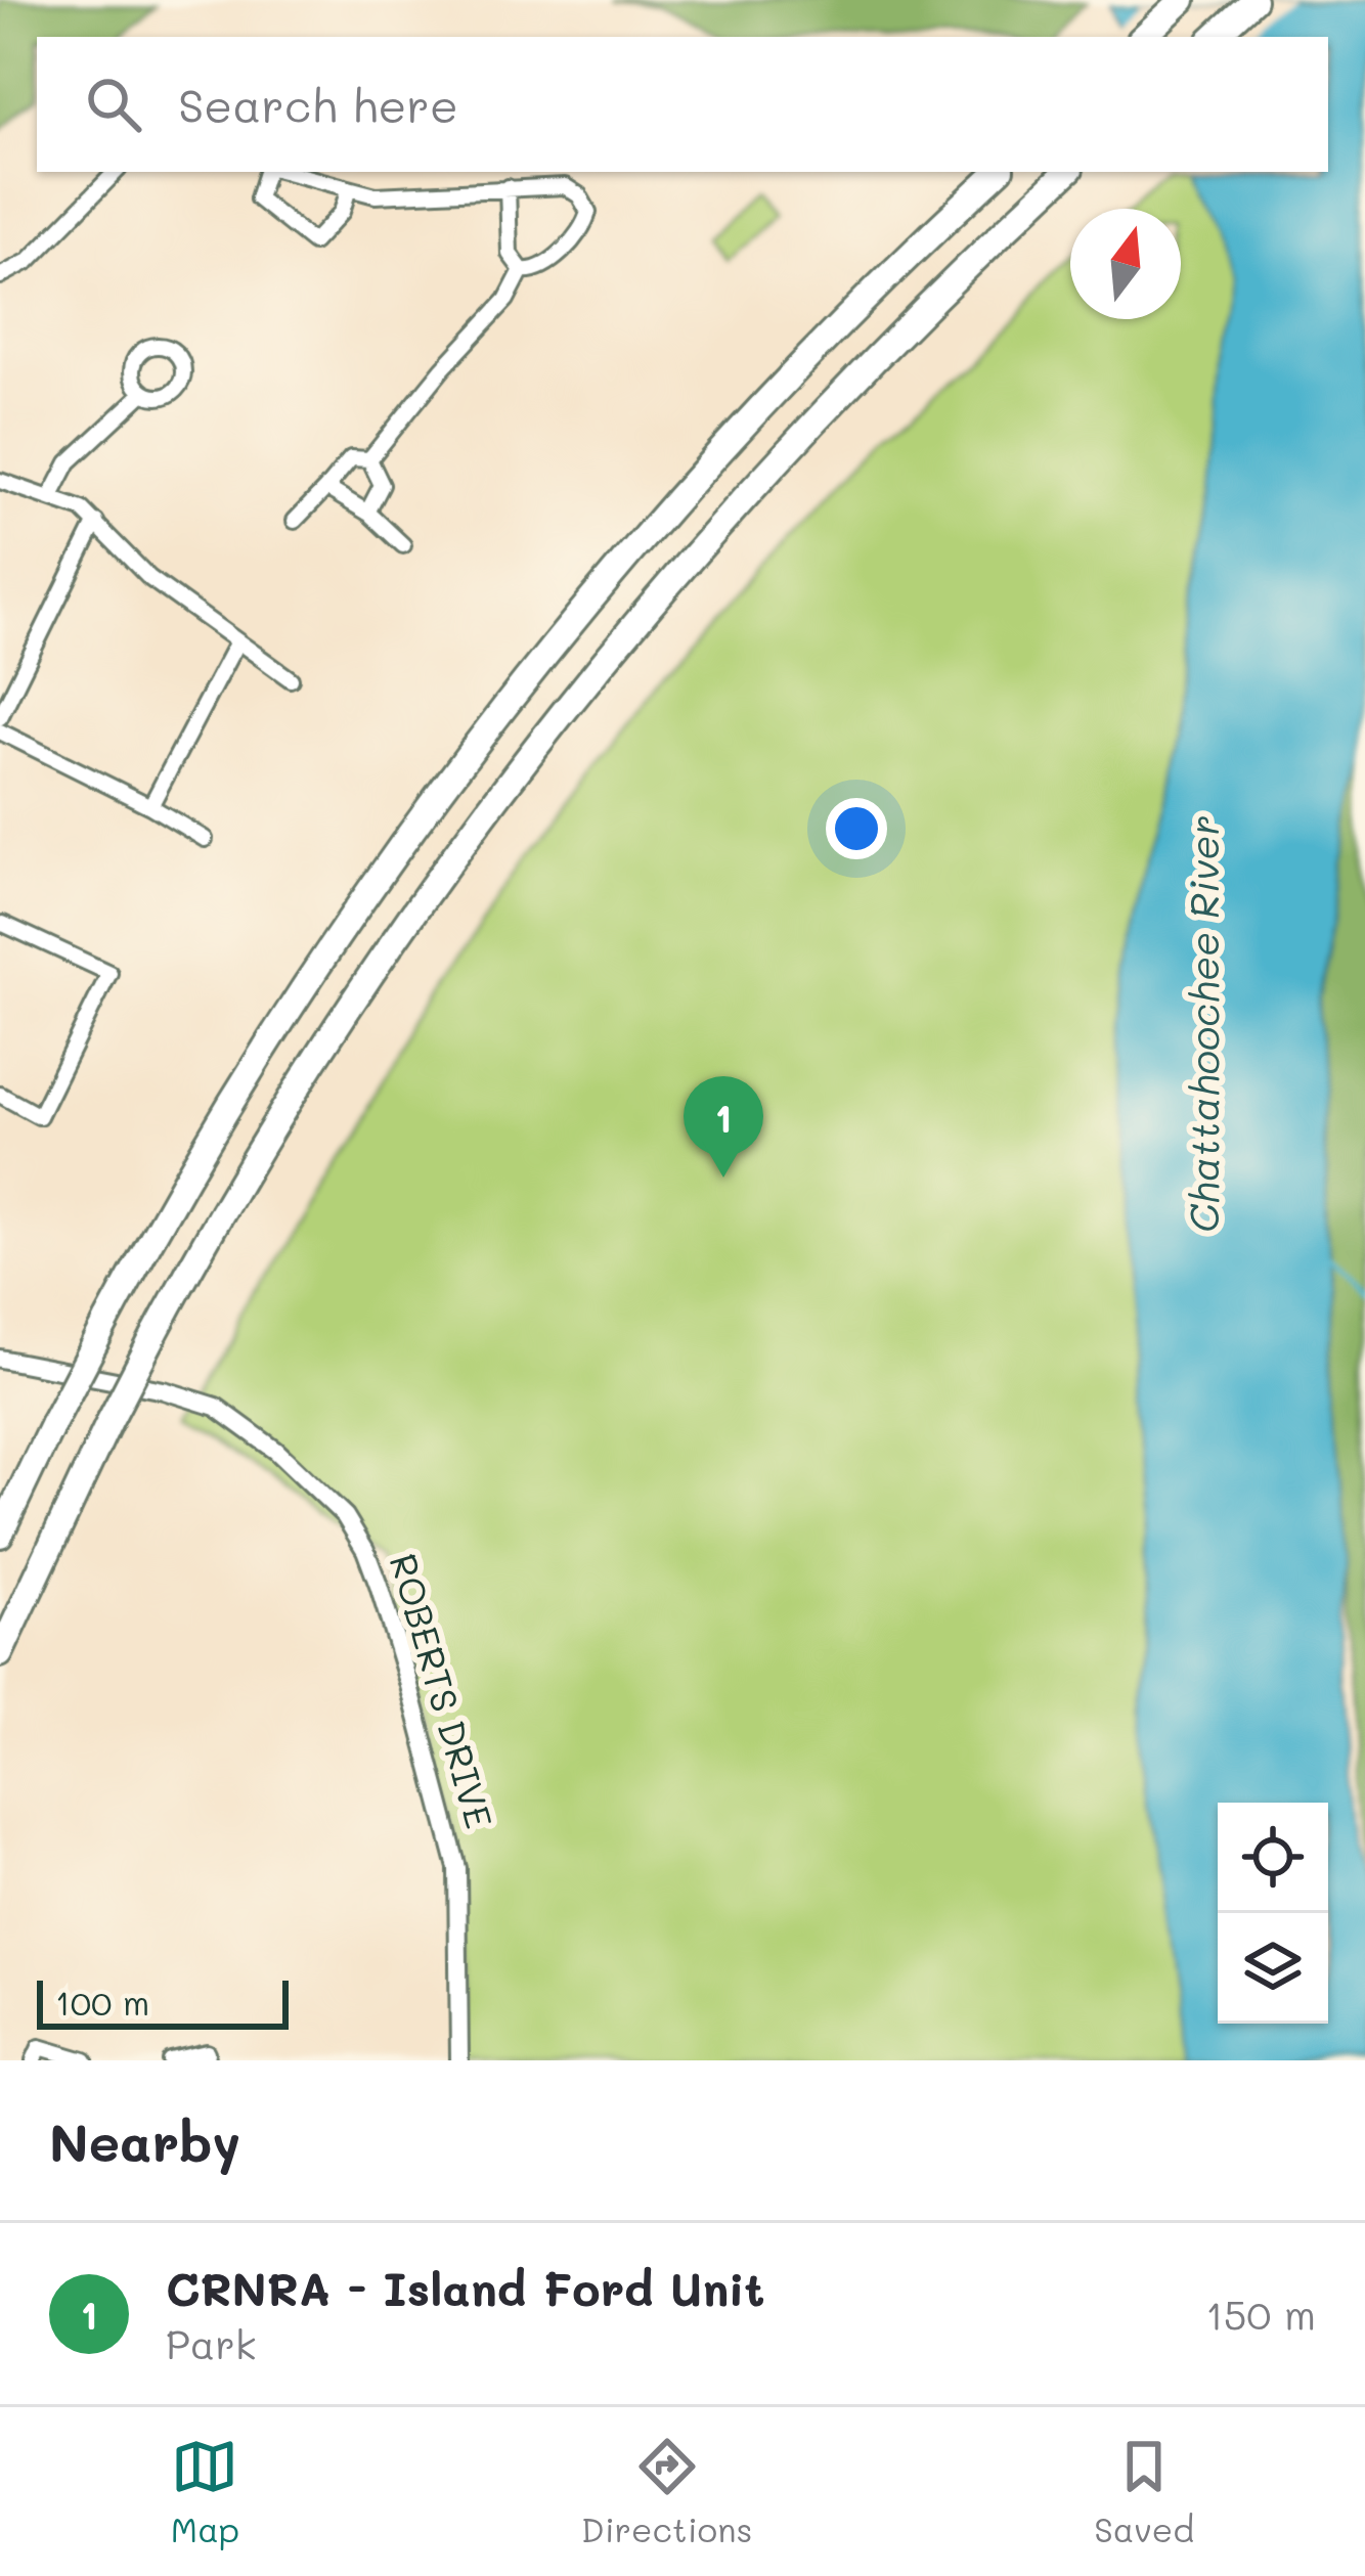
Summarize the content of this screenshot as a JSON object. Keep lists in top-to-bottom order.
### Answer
{
  "streets": {
    "street": ["ROBERTS DRIVE"]
  },
  "water": ["Chattahoochee River"],
  "scale_bar": "100 m",
  "north": "top",
  "page": {
    "search": "Search here",
    "pins": "1",
    "scale": "100 m",
    "heading": "Nearby",
    "list": [
      {
        "mark": "1",
        "name": "CRNRA - Island Ford Unit",
        "note": "Park",
        "value": "150 m"
      }
    ],
    "nav": ["Map", "Directions", "Saved"]
  }
}
